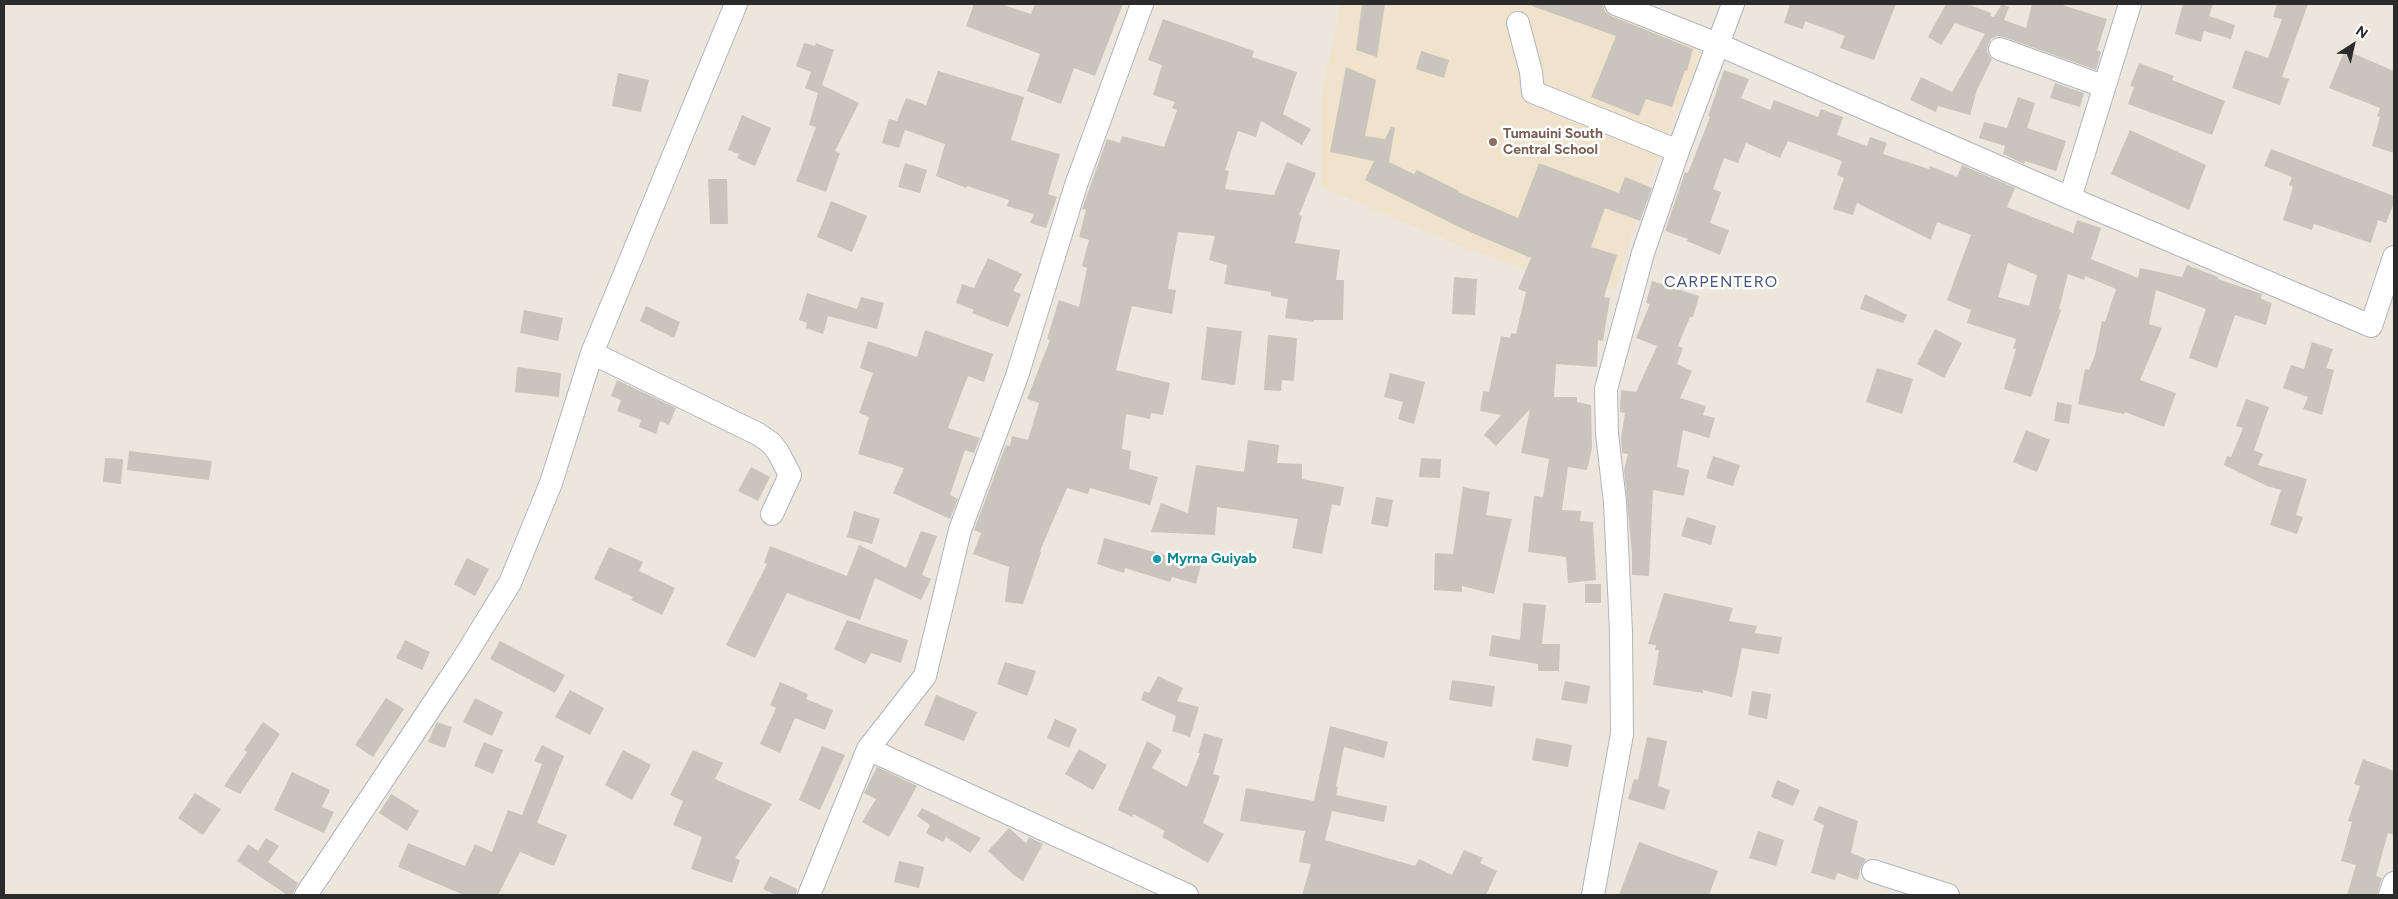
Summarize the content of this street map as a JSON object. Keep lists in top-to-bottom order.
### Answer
{
  "districts": ["CARPENTERO"],
  "places": ["Tumauini South Central School", "Myrna Guiyab"],
  "north": "top right"
}
